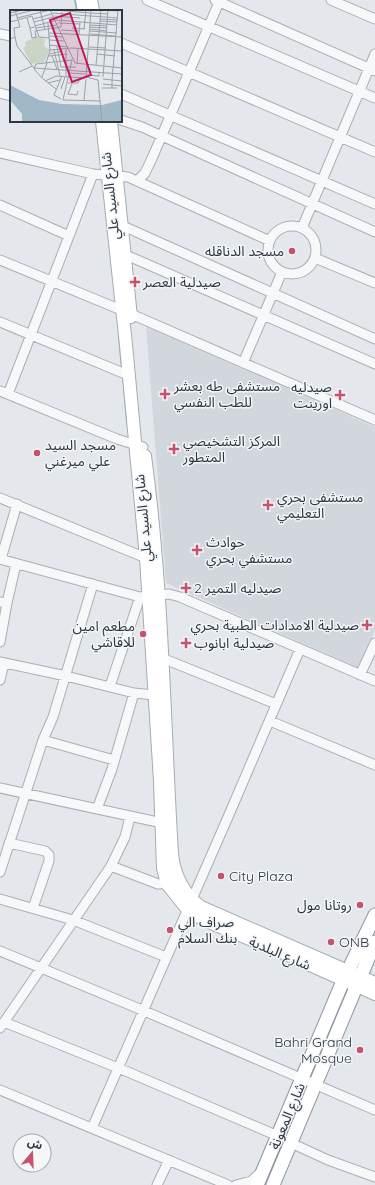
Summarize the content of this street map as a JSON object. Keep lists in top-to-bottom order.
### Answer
{
  "streets": {
    "highway": ["شارع المعونة"],
    "main road": ["شارع السيد علي", "شارع البلدية"]
  },
  "crossings": [
    ["شارع السيد علي", "شارع البلدية"],
    ["شارع البلدية", "شارع المعونة"]
  ],
  "places": {
    "other": [
      "مسجد الدناقله",
      "مسجد السيد علي ميرغني",
      "مطعم امين للاقاشي",
      "City Plaza",
      "روتانا مول",
      "صراف الي بنك السلام",
      "ONB",
      "Bahri Grand Mosque"
    ],
    "health": [
      "صيدلية العصر",
      "مستشفى طه بعشر للطب النفسي",
      "صيدليه اورينت",
      "المركز التشخيصي المتطور",
      "مستشفى بحري التعليمي",
      "حوادث مستشفي بحري",
      "صيدليه التمير 2",
      "صيدلية الامدادات الطبية بحري",
      "صيدلية ابانوب"
    ]
  },
  "north": "top"
}
